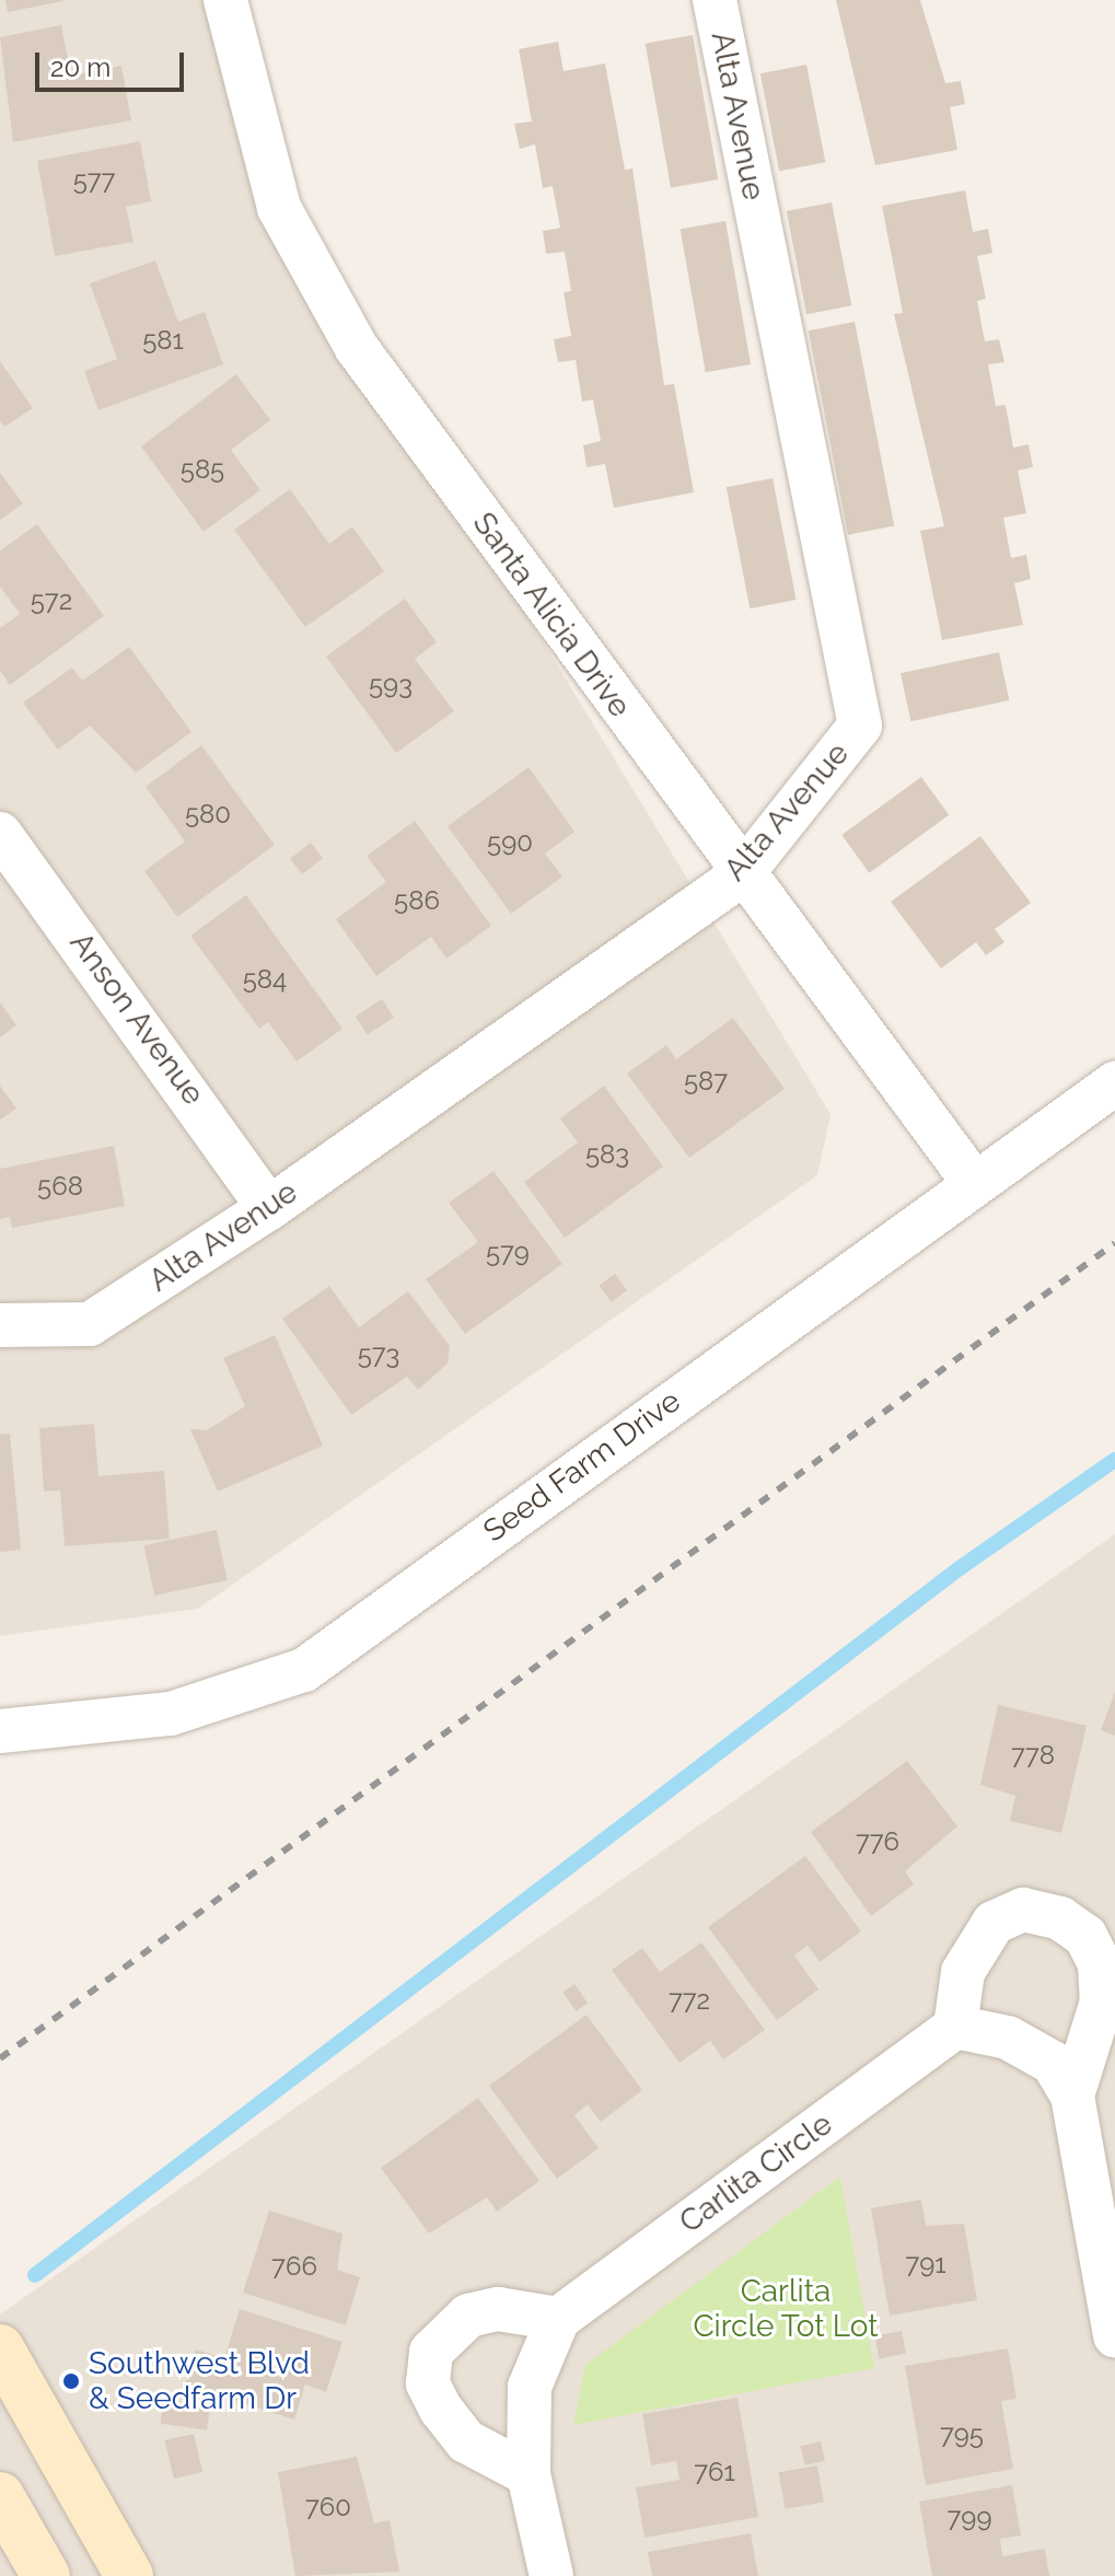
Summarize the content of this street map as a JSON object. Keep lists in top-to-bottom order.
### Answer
{
  "streets": {
    "street": [
      "Alta Avenue",
      "Santa Alicia Drive",
      "Anson Avenue",
      "Seed Farm Drive",
      "Carlita Circle"
    ]
  },
  "crossings": [
    ["Alta Avenue", "Santa Alicia Drive"],
    ["Alta Avenue", "Anson Avenue"],
    ["Santa Alicia Drive", "Seed Farm Drive"]
  ],
  "parks": ["Carlita Circle Tot Lot"],
  "places": ["Southwest Blvd & Seedfarm Dr"],
  "house_numbers": [
    "577",
    "581",
    "585",
    "572",
    "593",
    "580",
    "590",
    "586",
    "584",
    "587",
    "583",
    "568",
    "579",
    "573",
    "778",
    "776",
    "772",
    "791",
    "766",
    "795",
    "761",
    "760",
    "799"
  ],
  "scale_bar": "20 m"
}
